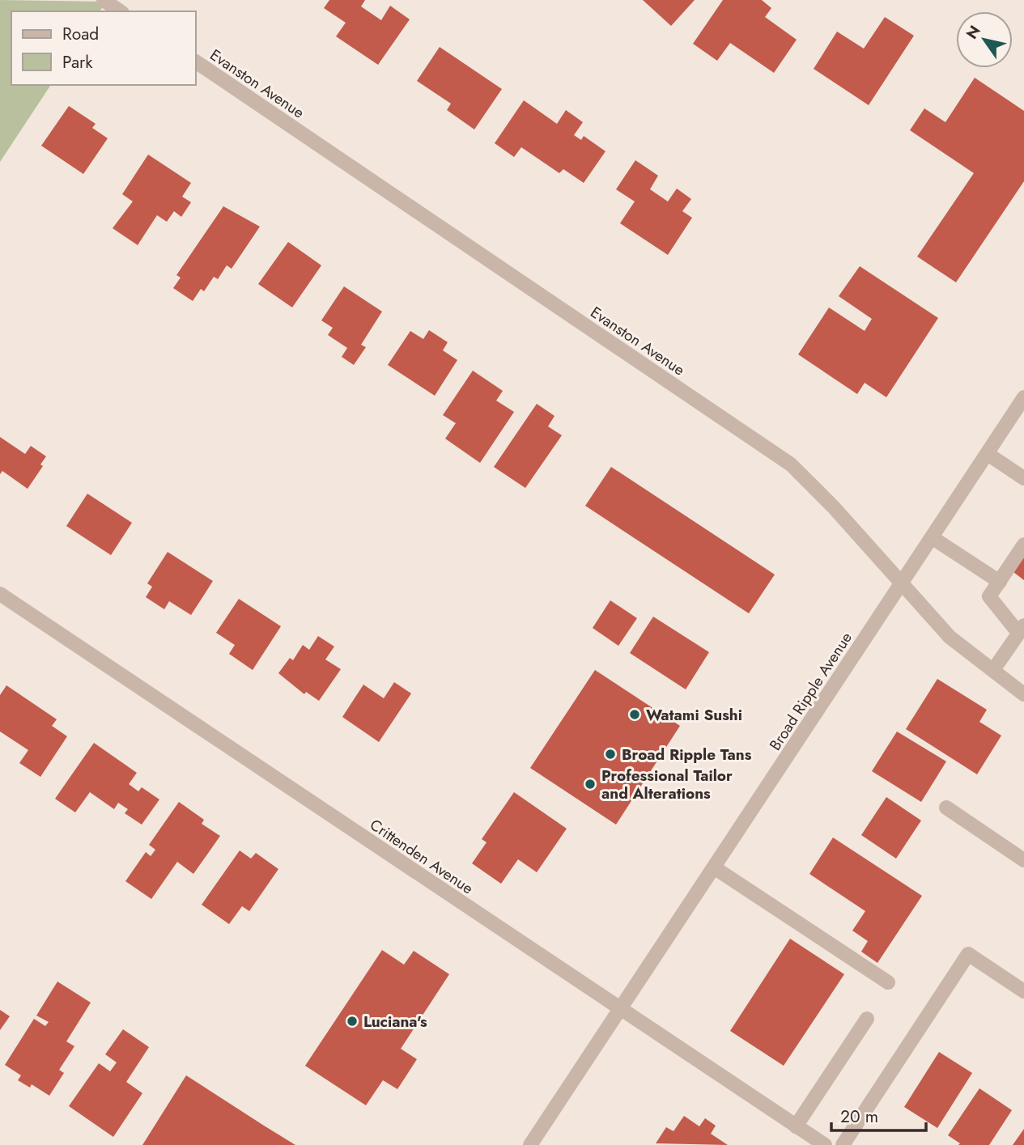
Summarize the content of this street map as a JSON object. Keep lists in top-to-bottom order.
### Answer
{
  "streets": {
    "street": ["Evanston Avenue", "Broad Ripple Avenue", "Crittenden Avenue"]
  },
  "crossings": [
    ["Evanston Avenue", "Broad Ripple Avenue"],
    ["Broad Ripple Avenue", "Crittenden Avenue"]
  ],
  "places": [
    "Watami Sushi",
    "Broad Ripple Tans",
    "Professional Tailor and Alterations",
    "Luciana's"
  ],
  "legend": ["Road", "Park"],
  "scale_bar": "20 m",
  "north": "top left"
}
